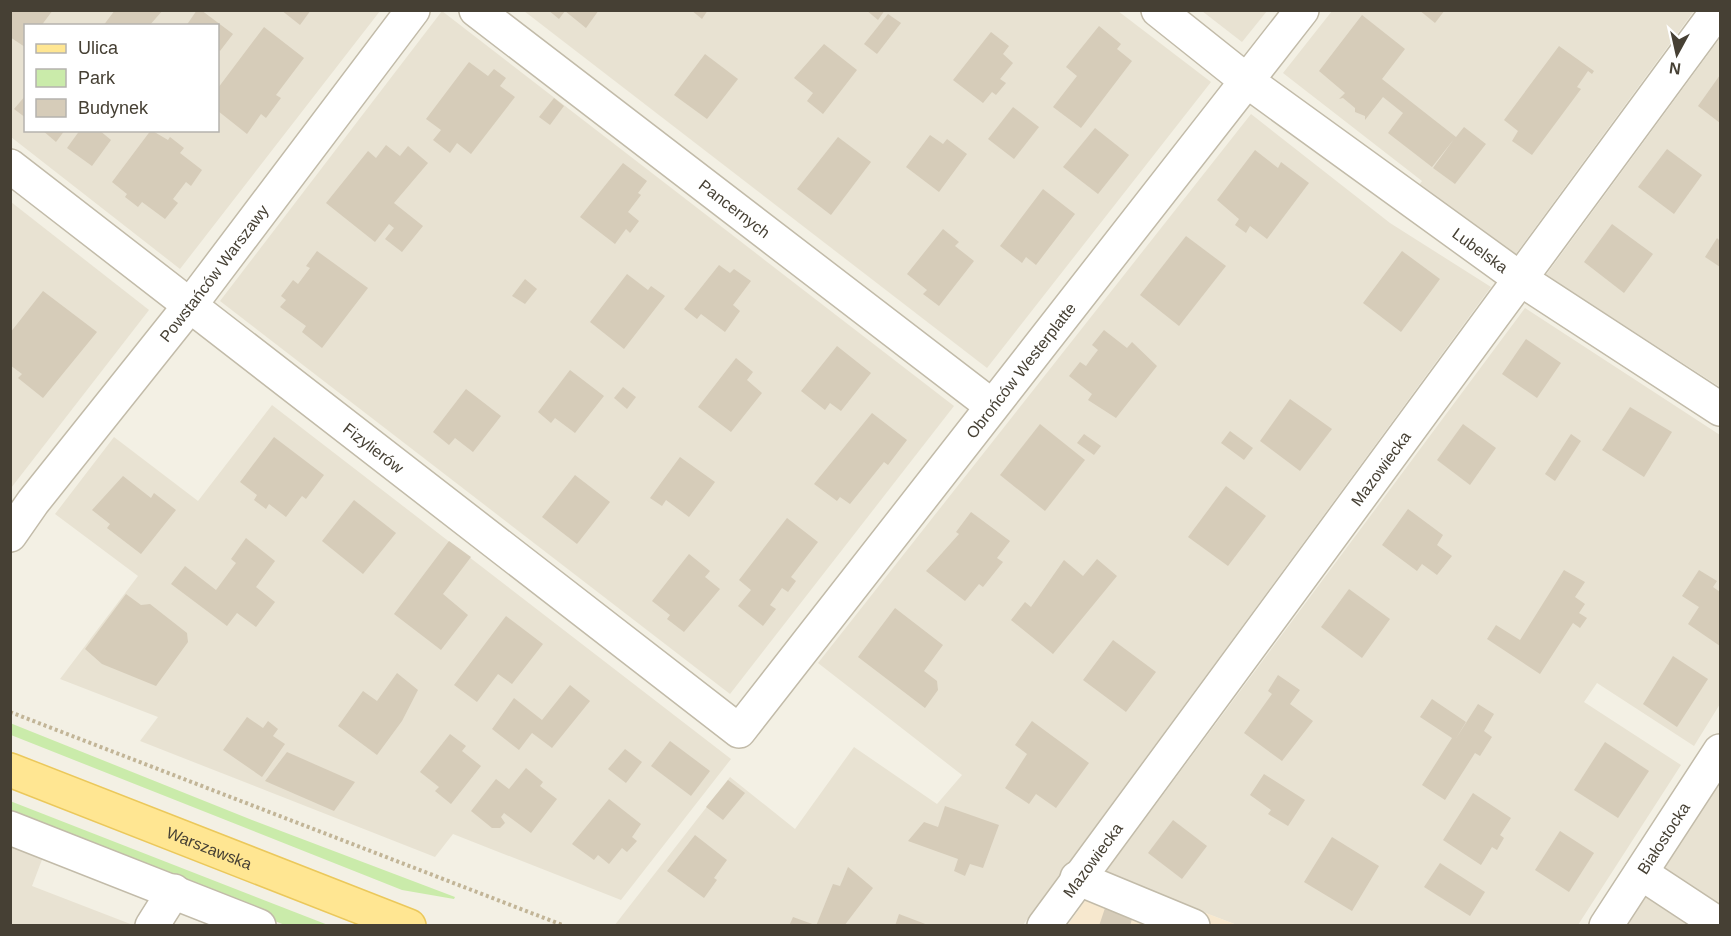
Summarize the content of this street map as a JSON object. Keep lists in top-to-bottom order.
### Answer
{
  "streets": {
    "main road": ["Warszawska"],
    "street": [
      "Pancernych",
      "Lubelska",
      "Powstańców Warszawy",
      "Obrońców Westerplatte",
      "Fizylierów",
      "Mazowiecka",
      "Białostocka"
    ]
  },
  "crossings": [
    ["Pancernych", "Obrońców Westerplatte"],
    ["Lubelska", "Obrońców Westerplatte"],
    ["Lubelska", "Mazowiecka"],
    ["Powstańców Warszawy", "Fizylierów"],
    ["Obrońców Westerplatte", "Fizylierów"]
  ],
  "legend": ["Ulica", "Park", "Budynek"],
  "north": "bottom"
}
